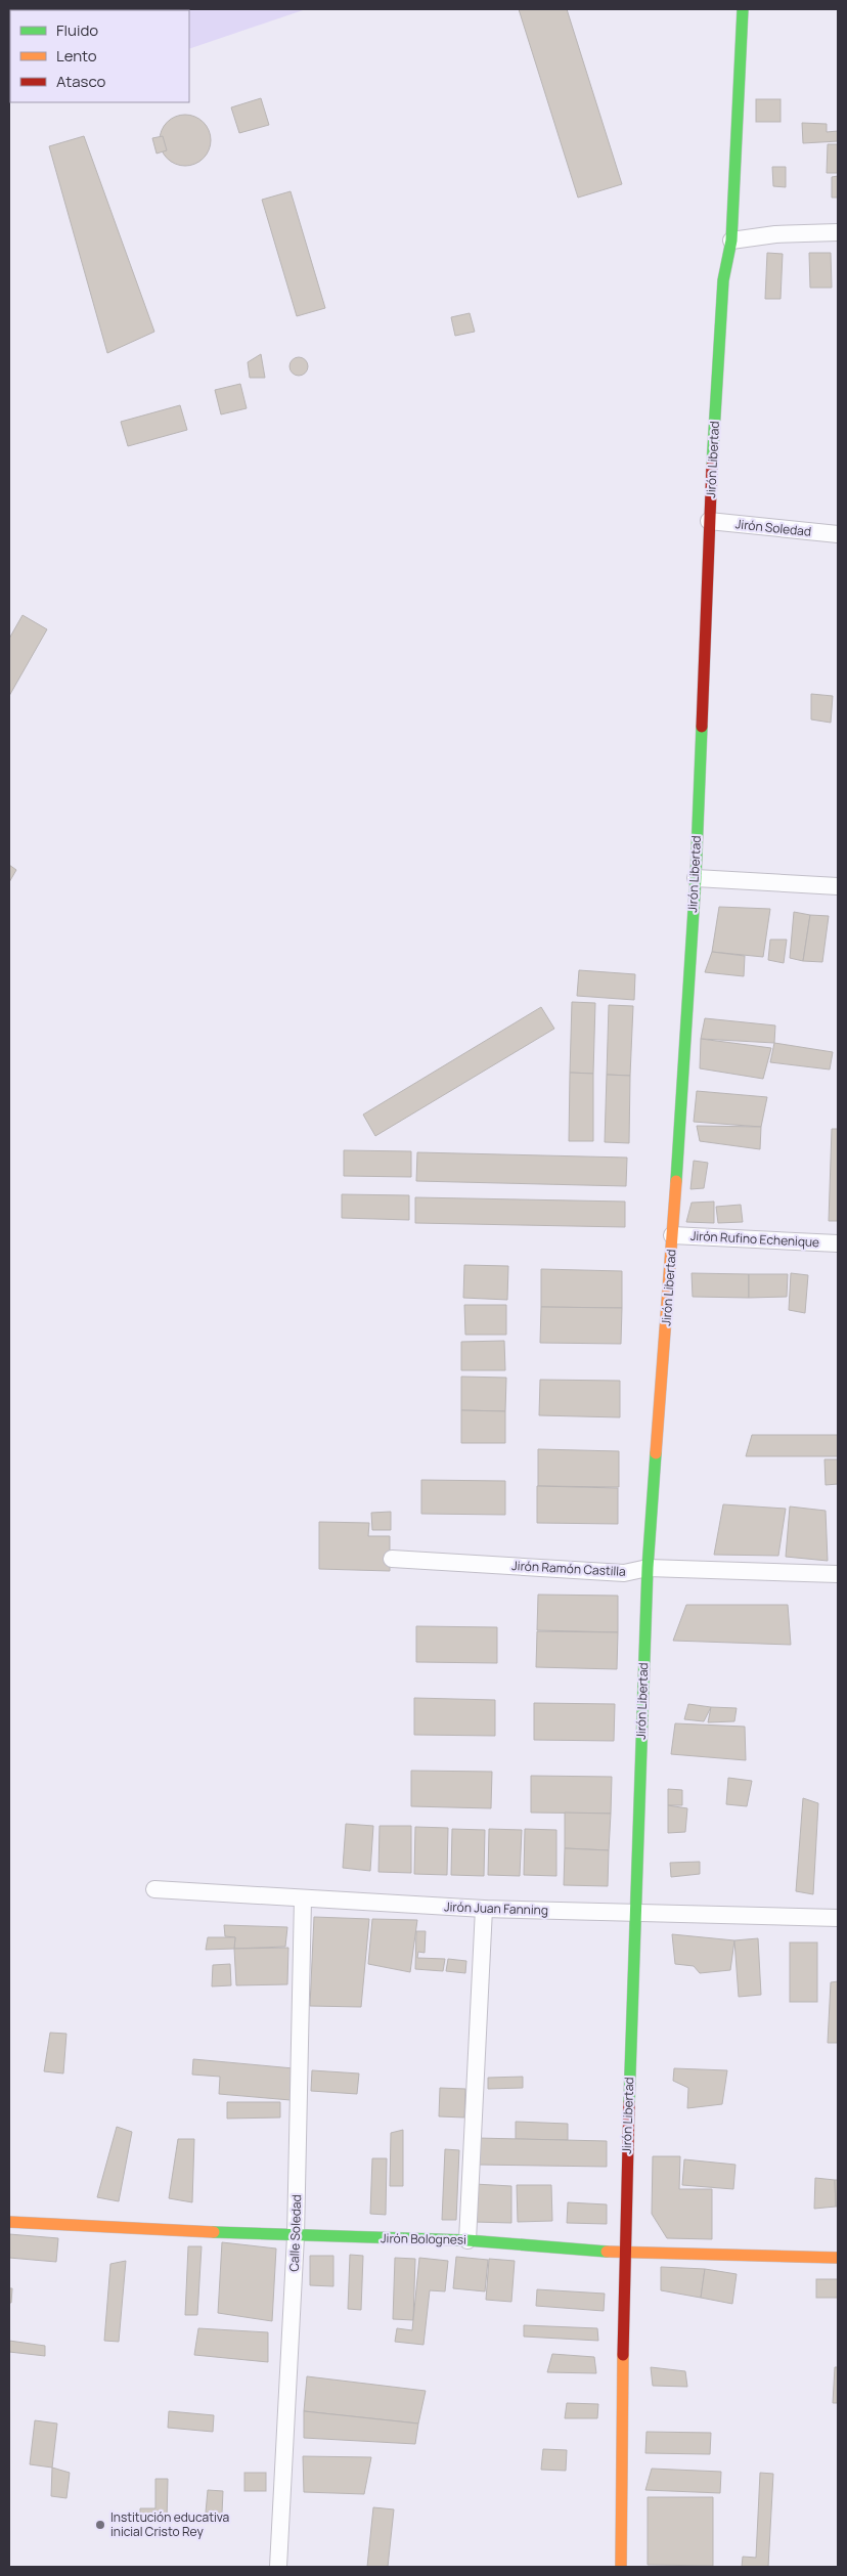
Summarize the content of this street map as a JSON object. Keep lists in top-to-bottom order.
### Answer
{
  "streets": {
    "street": [
      "Jirón Libertad",
      "Jirón Soledad",
      "Jirón Rufino Echenique",
      "Jirón Ramón Castilla",
      "Jirón Juan Fanning",
      "Calle Soledad",
      "Jirón Bolognesi"
    ]
  },
  "crossings": [
    ["Jirón Libertad", "Jirón Soledad"],
    ["Jirón Libertad", "Jirón Rufino Echenique"],
    ["Jirón Libertad", "Jirón Ramón Castilla"],
    ["Jirón Libertad", "Jirón Juan Fanning"],
    ["Jirón Libertad", "Jirón Bolognesi"],
    ["Jirón Juan Fanning", "Calle Soledad"],
    ["Calle Soledad", "Jirón Bolognesi"]
  ],
  "places": ["Institución educativa inicial Cristo Rey"],
  "legend": ["Fluido", "Lento", "Atasco"]
}
